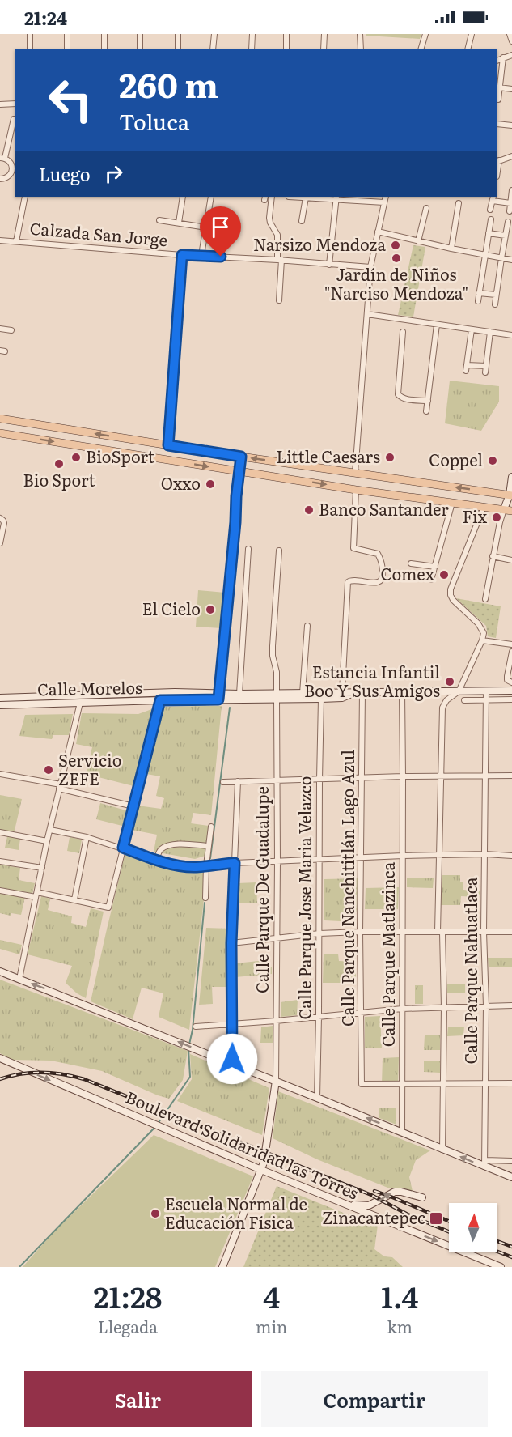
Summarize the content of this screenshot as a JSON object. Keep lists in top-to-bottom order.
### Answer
{
  "streets": {
    "main road": ["Calle Morelos", "Boulevard Solidaridad las Torres"],
    "street": [
      "Calzada San Jorge",
      "Calle Parque Nanchititlán Lago Azul",
      "Calle Parque De Guadalupe",
      "Calle Parque Jose Maria Velazco",
      "Calle Parque Matlazinca",
      "Calle Parque Nahuatlaca"
    ]
  },
  "crossings": [
    ["Calle Morelos", "Calle Parque Nanchititlán Lago Azul"],
    ["Calle Morelos", "Calle Parque De Guadalupe"],
    ["Calle Morelos", "Calle Parque Jose Maria Velazco"],
    ["Calle Morelos", "Calle Parque Matlazinca"],
    ["Calle Morelos", "Calle Parque Nahuatlaca"],
    ["Calle Parque Nanchititlán Lago Azul", "Calle Parque Matlazinca"]
  ],
  "one_way": ["Boulevard Solidaridad las Torres"],
  "places": {
    "other": [
      "Narsizo Mendoza",
      "Jardín de Niños \"Narciso Mendoza\"",
      "BioSport",
      "Little Caesars",
      "Coppel",
      "Bio Sport",
      "Oxxo",
      "Banco Santander",
      "Fix",
      "Comex",
      "El Cielo",
      "Estancia Infantil Boo Y Sus Amigos",
      "Servicio ZEFE",
      "Escuela Normal de Educación Física"
    ],
    "transit": ["Zinacantepec"]
  },
  "north": "top",
  "page": {
    "status": "21:24",
    "turn": ["260 m", "Toluca"],
    "then": "Luego",
    "eta": [
      "21:28",
      "Llegada",
      "4",
      "min",
      "1.4",
      "km"
    ],
    "buttons": ["Salir", "Compartir"]
  }
}
